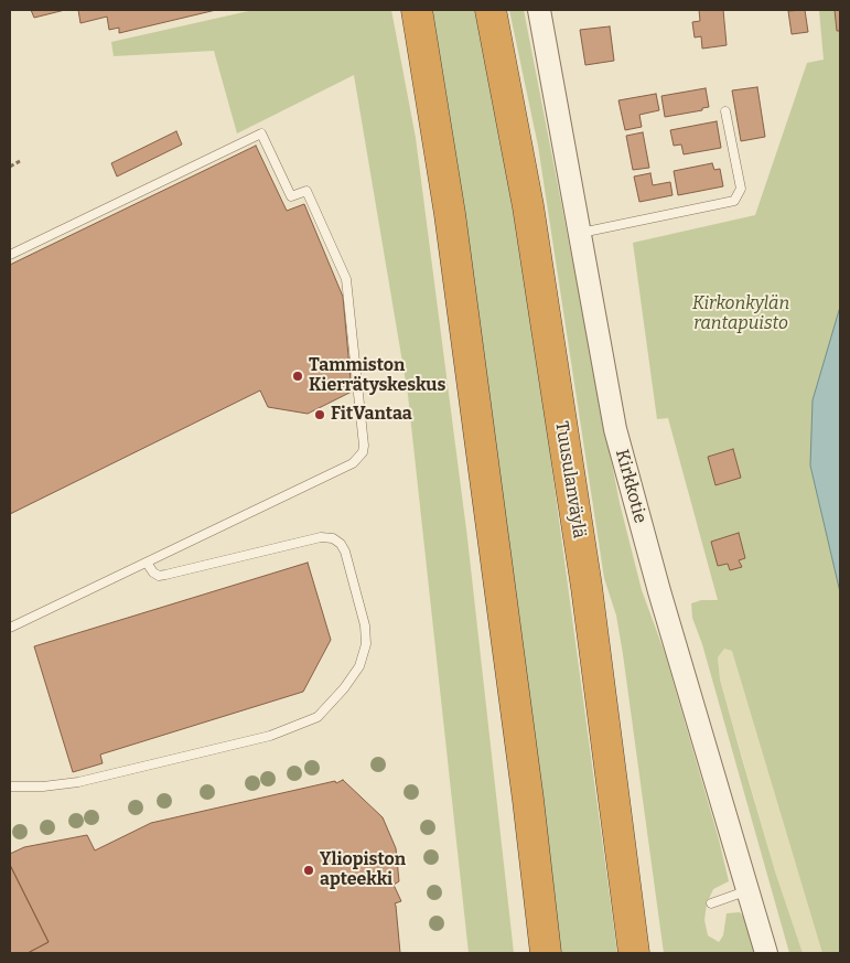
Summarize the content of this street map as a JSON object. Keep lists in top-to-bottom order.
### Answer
{
  "streets": {
    "highway": ["Tuusulanväylä"],
    "street": ["Kirkkotie"]
  },
  "parks": ["Kirkonkylän rantapuisto"],
  "places": ["Tammiston Kierrätyskeskus", "FitVantaa", "Yliopiston apteekki"]
}
